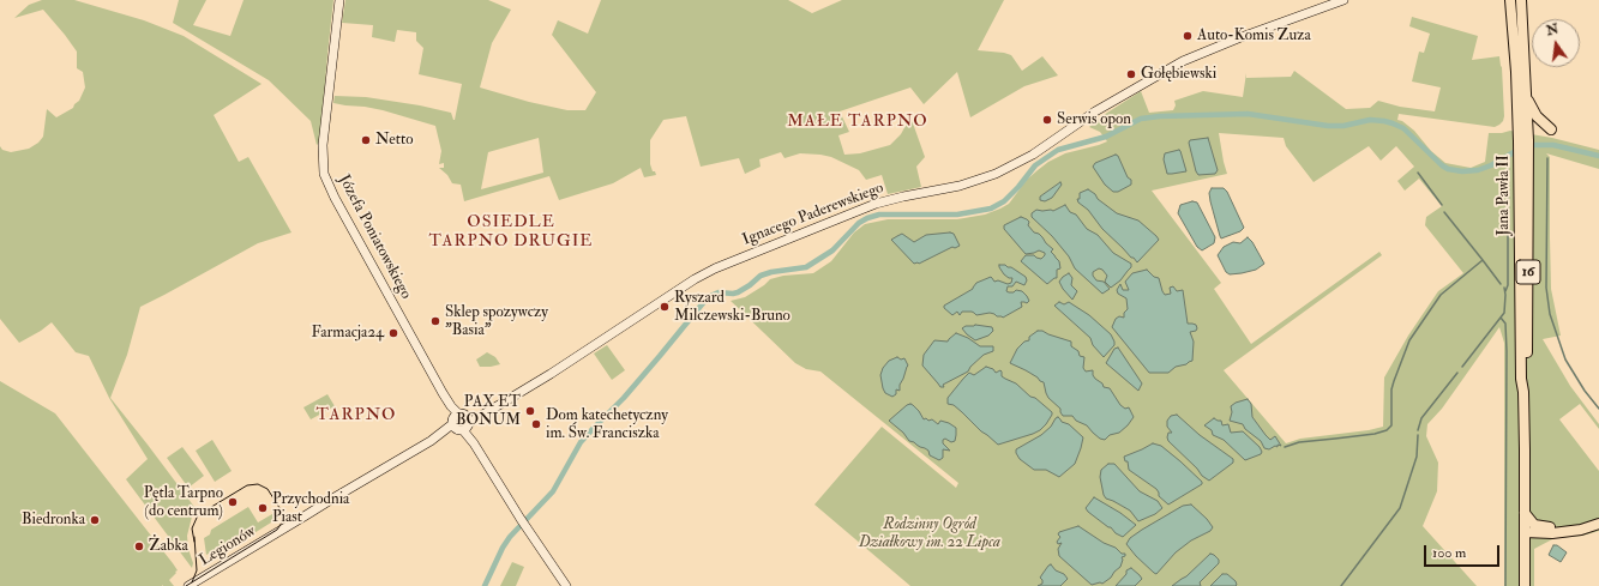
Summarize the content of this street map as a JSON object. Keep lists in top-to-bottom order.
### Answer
{
  "streets": {
    "main road": [
      "Jana Pawła II",
      "Ignacego Paderewskiego",
      "Józefa Poniatowskiego",
      "16",
      "Legionów"
    ]
  },
  "crossings": [
    ["Ignacego Paderewskiego", "Józefa Poniatowskiego"],
    ["Ignacego Paderewskiego", "Legionów"],
    ["Józefa Poniatowskiego", "Legionów"]
  ],
  "districts": ["MAŁE TARPNO", "OSIEDLE TARPNO DRUGIE", "TARPNO"],
  "parks": ["Rodzinny Ogród Działkowy im. 22 Lipca"],
  "places": [
    "Auto-Komis Zuza",
    "Gołębiewski",
    "Serwis opon",
    "Netto",
    "Ryszard Milczewski-Bruno",
    "Sklep spozywczy \"Basia\"",
    "Farmacja24",
    "PAX ET BONUM",
    "Dom katechetyczny im. Św. Franciszka",
    "Pętla Tarpno (do centrum)",
    "Przychodnia Piast",
    "Biedronka",
    "Żabka"
  ],
  "scale_bar": "100 m",
  "north": "top"
}
